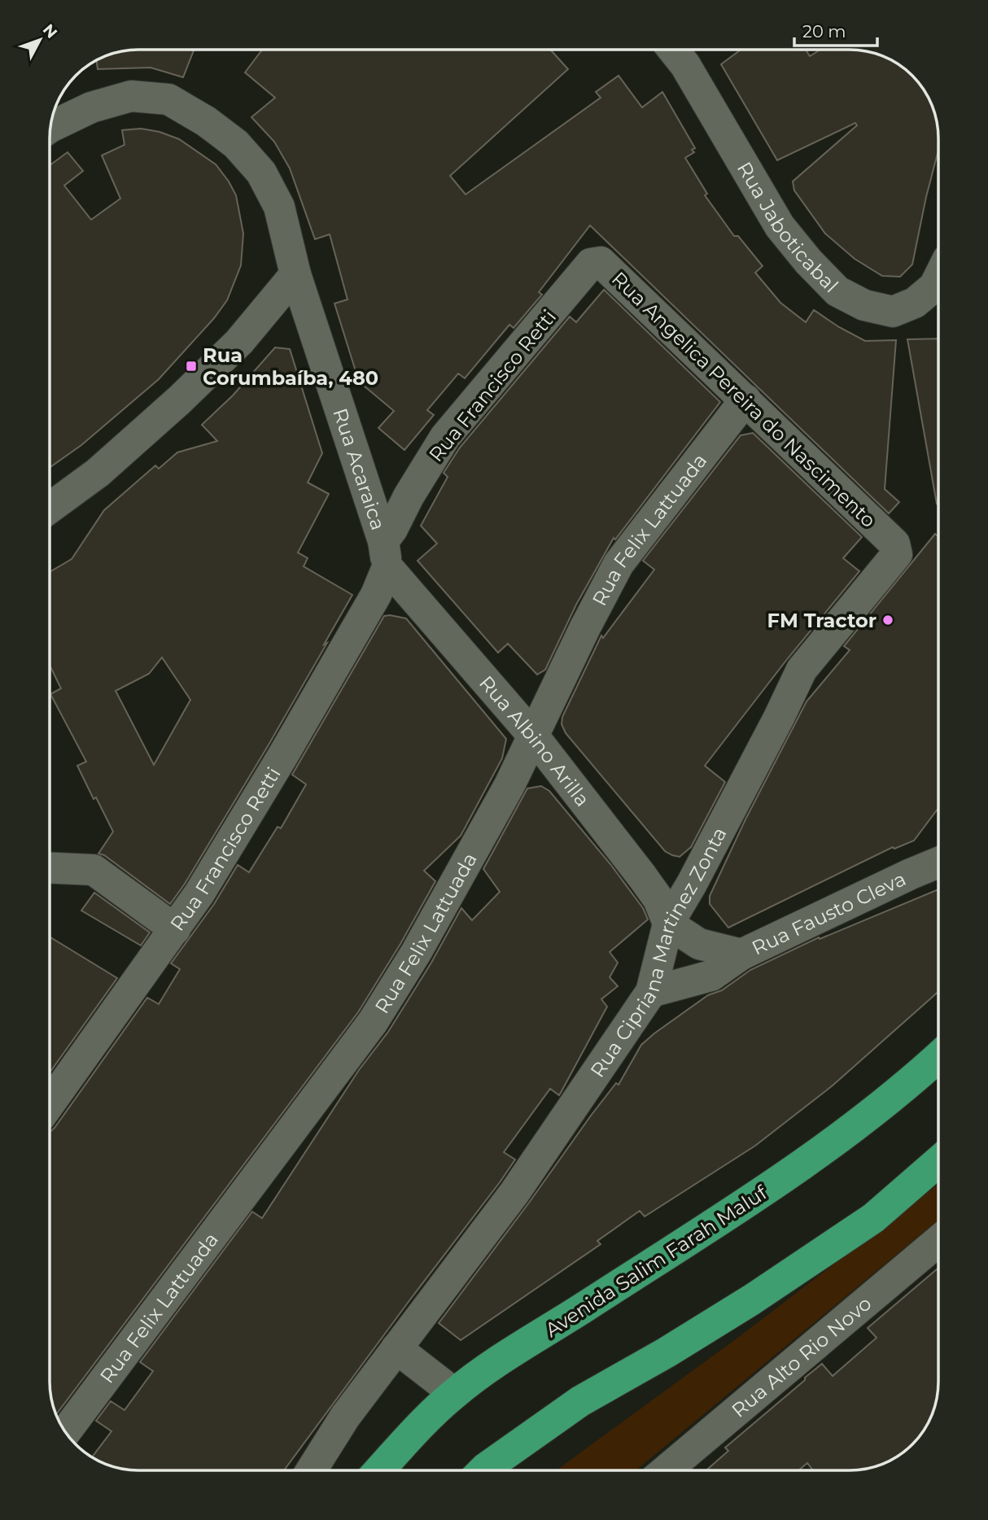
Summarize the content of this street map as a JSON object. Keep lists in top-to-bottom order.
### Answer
{
  "streets": {
    "highway": ["Avenida Salim Farah Maluf"],
    "street": [
      "Rua Jaboticabal",
      "Rua Francisco Retti",
      "Rua Angelica Pereira do Nascimento",
      "Rua Acaraica",
      "Rua Felix Lattuada",
      "Rua Albino Arilla",
      "Rua Fausto Cleva",
      "Rua Cipriana Martinez Zonta",
      "Rua Alto Rio Novo"
    ]
  },
  "crossings": [
    ["Rua Francisco Retti", "Rua Angelica Pereira do Nascimento"],
    ["Rua Francisco Retti", "Rua Acaraica"],
    ["Rua Francisco Retti", "Rua Albino Arilla"],
    ["Rua Angelica Pereira do Nascimento", "Rua Felix Lattuada"],
    ["Rua Angelica Pereira do Nascimento", "Rua Cipriana Martinez Zonta"],
    ["Rua Acaraica", "Rua Albino Arilla"],
    ["Rua Felix Lattuada", "Rua Albino Arilla"],
    ["Rua Albino Arilla", "Rua Fausto Cleva"],
    ["Rua Albino Arilla", "Rua Cipriana Martinez Zonta"],
    ["Rua Fausto Cleva", "Rua Cipriana Martinez Zonta"]
  ],
  "places": {
    "transit": ["Rua Corumbaíba, 480"],
    "other": ["FM Tractor"]
  },
  "scale_bar": "20 m",
  "north": "top right"
}
